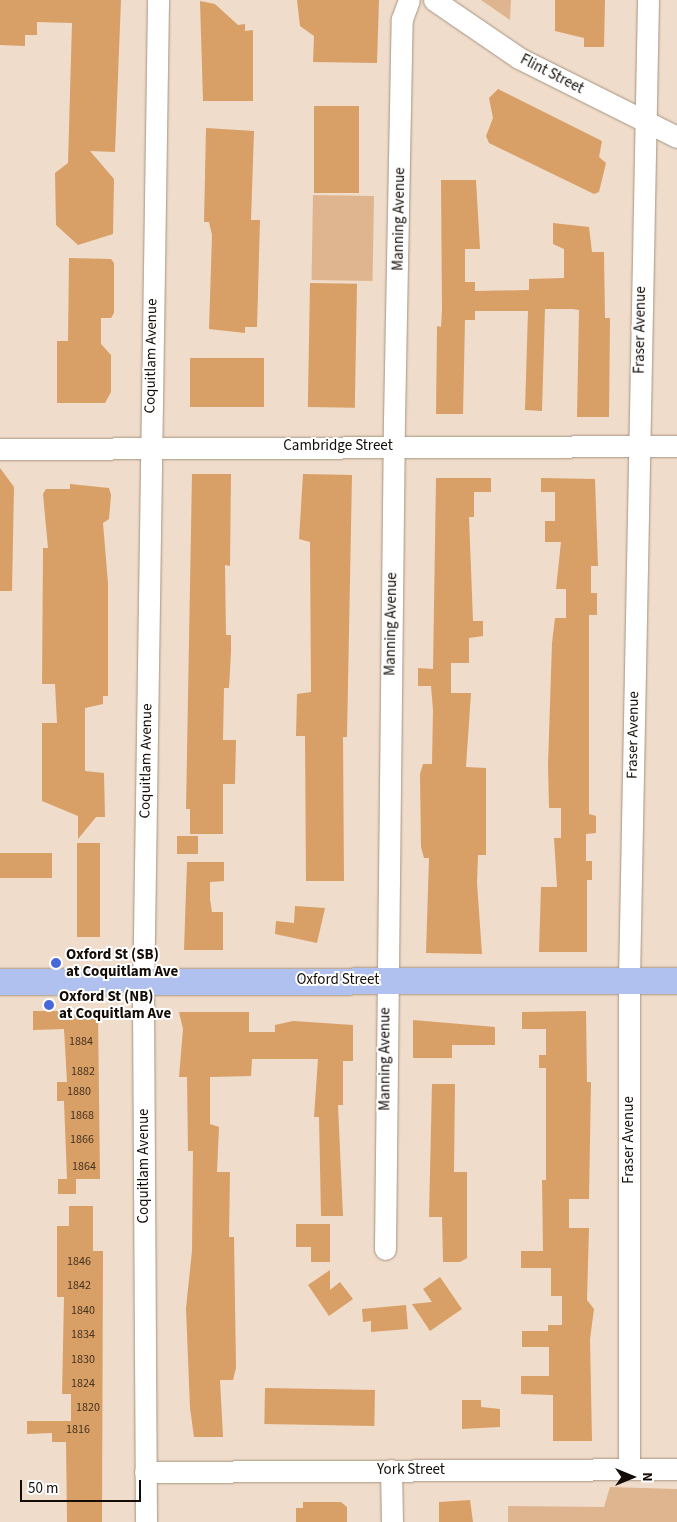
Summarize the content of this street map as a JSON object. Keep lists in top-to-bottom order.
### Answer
{
  "streets": {
    "main road": ["Oxford Street"],
    "street": [
      "Flint Street",
      "Manning Avenue",
      "Fraser Avenue",
      "Coquitlam Avenue",
      "Cambridge Street",
      "York Street"
    ]
  },
  "crossings": [
    ["Flint Street", "Fraser Avenue"],
    ["Manning Avenue", "Cambridge Street"],
    ["Manning Avenue", "Oxford Street"],
    ["Fraser Avenue", "Cambridge Street"],
    ["Fraser Avenue", "Oxford Street"],
    ["Fraser Avenue", "York Street"],
    ["Coquitlam Avenue", "Cambridge Street"],
    ["Coquitlam Avenue", "Oxford Street"],
    ["Coquitlam Avenue", "York Street"]
  ],
  "places": ["Oxford St (SB) at Coquitlam Ave", "Oxford St (NB) at Coquitlam Ave"],
  "house_numbers": [
    "1884",
    "1882",
    "1880",
    "1868",
    "1866",
    "1864",
    "1846",
    "1842",
    "1840",
    "1834",
    "1830",
    "1824",
    "1820",
    "1816"
  ],
  "scale_bar": "50 m",
  "north": "right"
}
